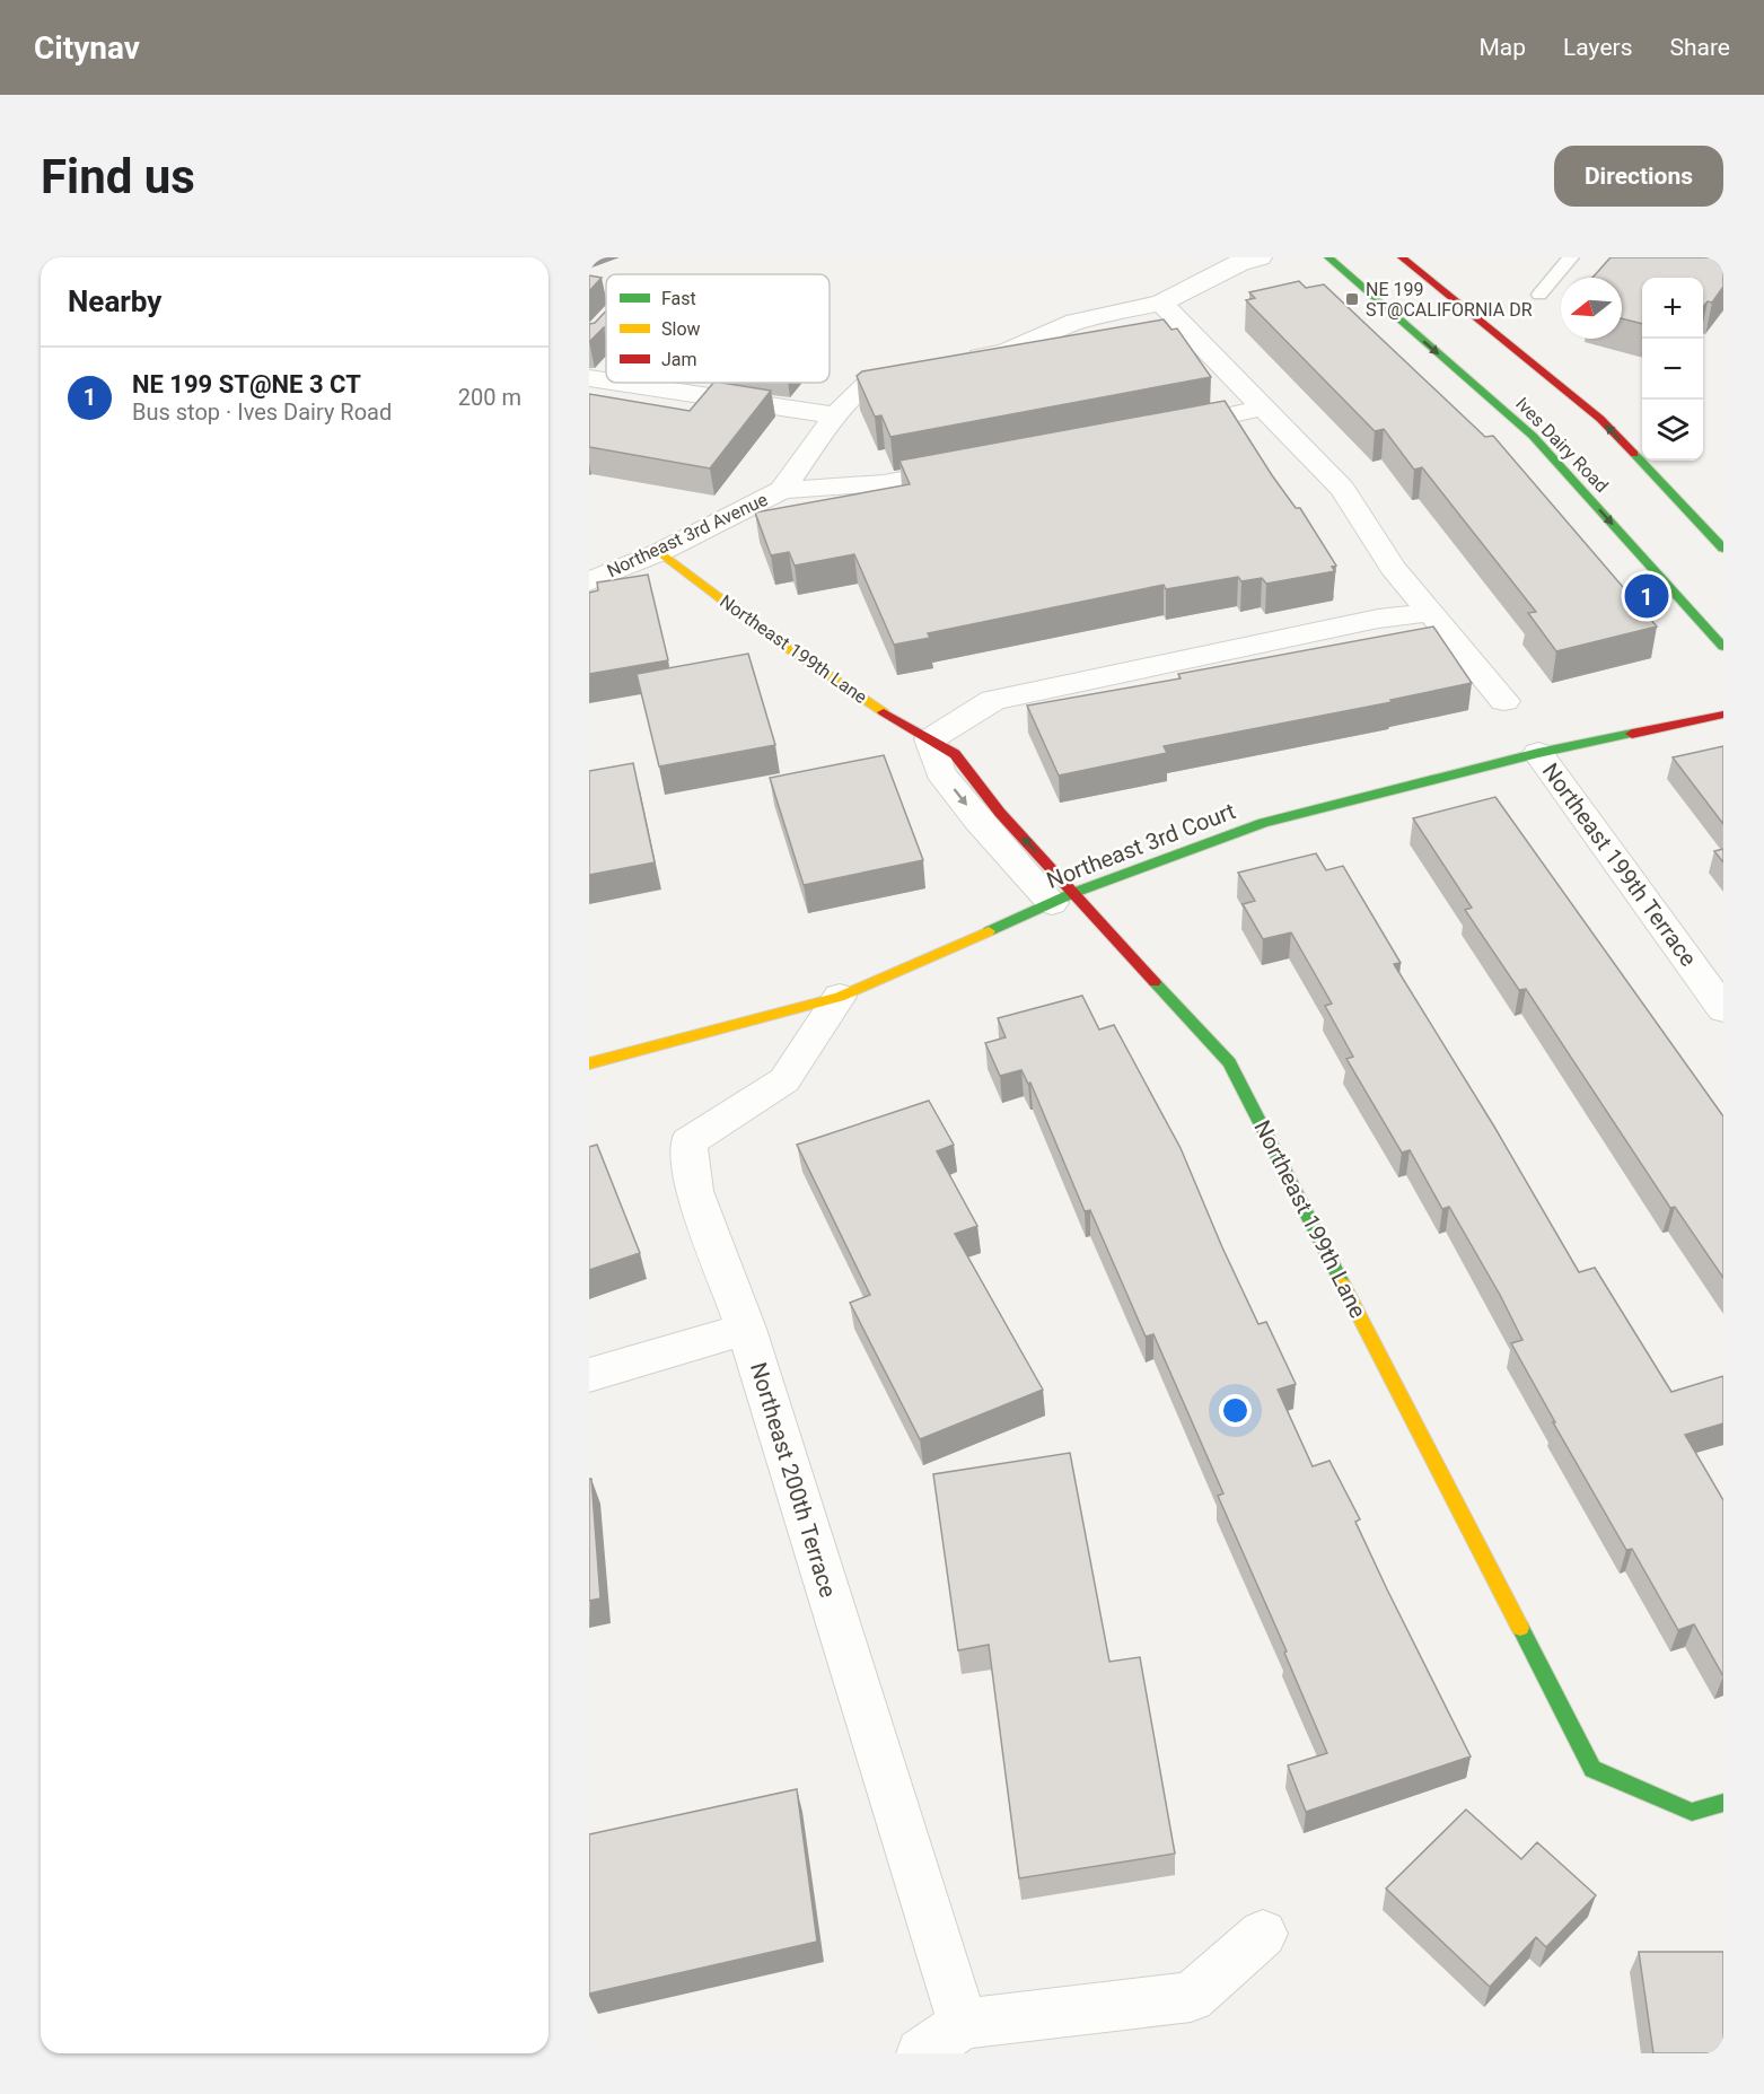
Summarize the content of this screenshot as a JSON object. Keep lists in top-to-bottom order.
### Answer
{
  "streets": {
    "street": [
      "Ives Dairy Road",
      "Northeast 3rd Avenue",
      "Northeast 199th Lane",
      "Northeast 3rd Court",
      "Northeast 199th Terrace",
      "Northeast 200th Terrace"
    ]
  },
  "crossings": [
    ["Northeast 3rd Avenue", "Northeast 199th Lane"],
    ["Northeast 199th Lane", "Northeast 3rd Court"],
    ["Northeast 3rd Court", "Northeast 199th Terrace"],
    ["Northeast 3rd Court", "Northeast 200th Terrace"]
  ],
  "places": {
    "transit": ["NE 199 ST@CALIFORNIA DR"]
  },
  "legend": ["Fast", "Slow", "Jam"],
  "north": "left",
  "page": {
    "header": "Citynav",
    "nav": ["Map", "Layers", "Share"],
    "buttons": "Directions",
    "title": "Find us",
    "heading": "Nearby",
    "map_buttons": ["+", "−"],
    "list": [
      {
        "mark": "1",
        "name": "NE 199 ST@NE 3 CT",
        "note": "Bus stop · Ives Dairy Road",
        "value": "200 m"
      }
    ],
    "pins": "1"
  }
}
